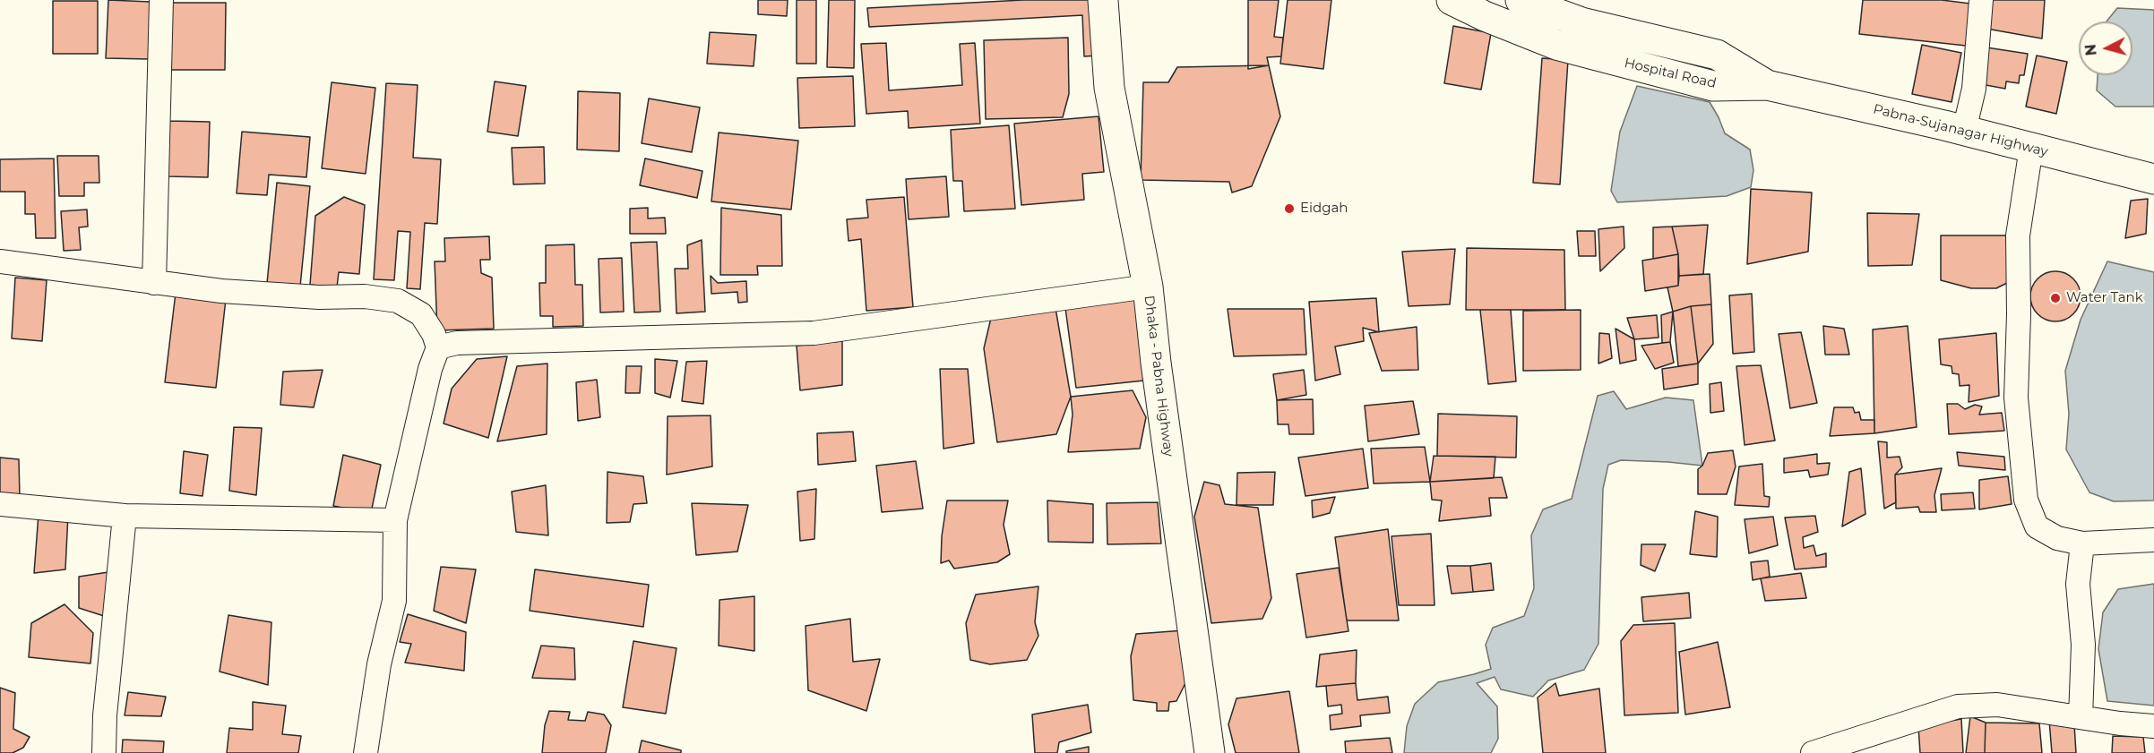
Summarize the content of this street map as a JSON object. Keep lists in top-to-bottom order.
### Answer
{
  "streets": {
    "main road": ["Hospital Road", "Pabna-Sujanagar Highway", "Dhaka - Pabna Highway"]
  },
  "crossings": [
    ["Hospital Road", "Pabna-Sujanagar Highway"]
  ],
  "places": ["Eidgah", "Water Tank"],
  "north": "left"
}
